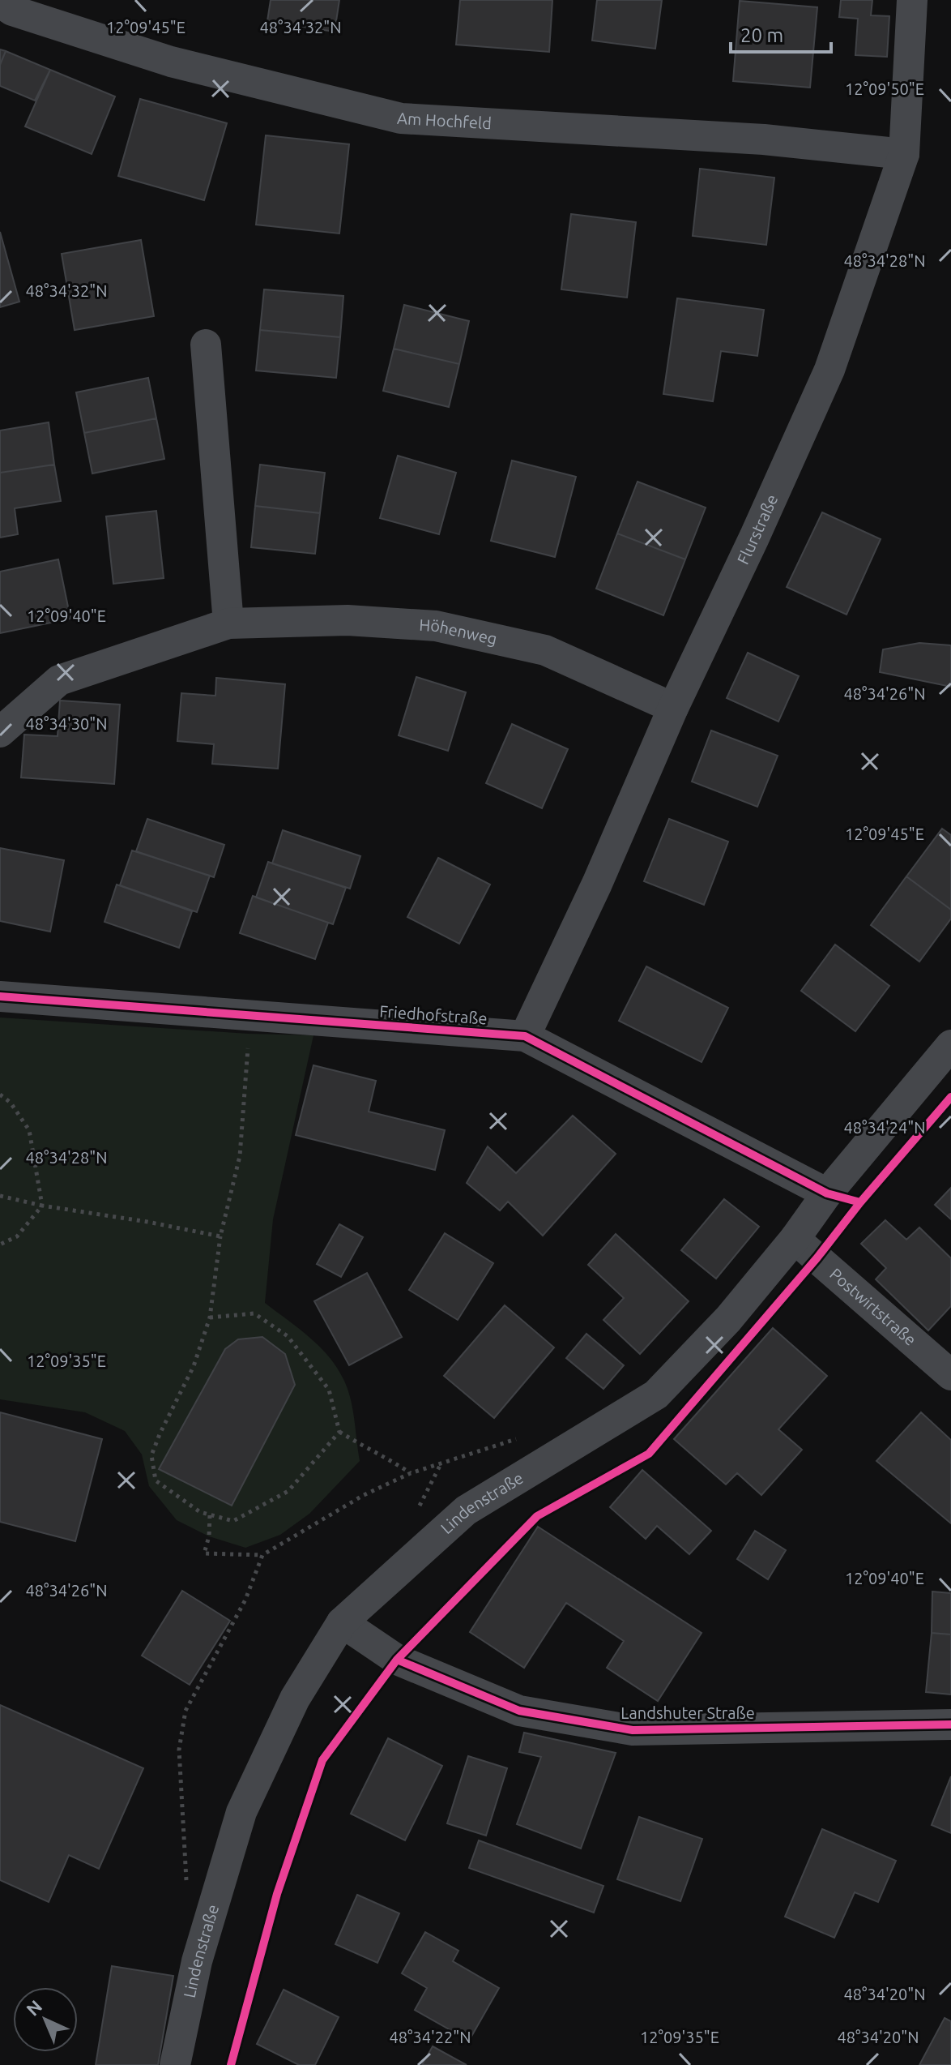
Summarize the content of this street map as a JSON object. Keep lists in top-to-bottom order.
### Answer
{
  "streets": {
    "street": [
      "Am Hochfeld",
      "Flurstraße",
      "Höhenweg",
      "Friedhofstraße",
      "Postwirtstraße",
      "Lindenstraße",
      "Landshuter Straße"
    ]
  },
  "crossings": [
    ["Am Hochfeld", "Flurstraße"],
    ["Flurstraße", "Höhenweg"],
    ["Flurstraße", "Friedhofstraße"],
    ["Friedhofstraße", "Lindenstraße"],
    ["Postwirtstraße", "Lindenstraße"],
    ["Lindenstraße", "Landshuter Straße"]
  ],
  "scale_bar": "20 m",
  "north": "top left",
  "coordinates": [
    "48°34'32\"N",
    "12°09'45\"E",
    "12°09'50\"E",
    "48°34'28\"N",
    "12°09'40\"E",
    "48°34'26\"N",
    "48°34'30\"N",
    "48°34'24\"N",
    "12°09'35\"E",
    "48°34'20\"N",
    "48°34'22\"N"
  ]
}
